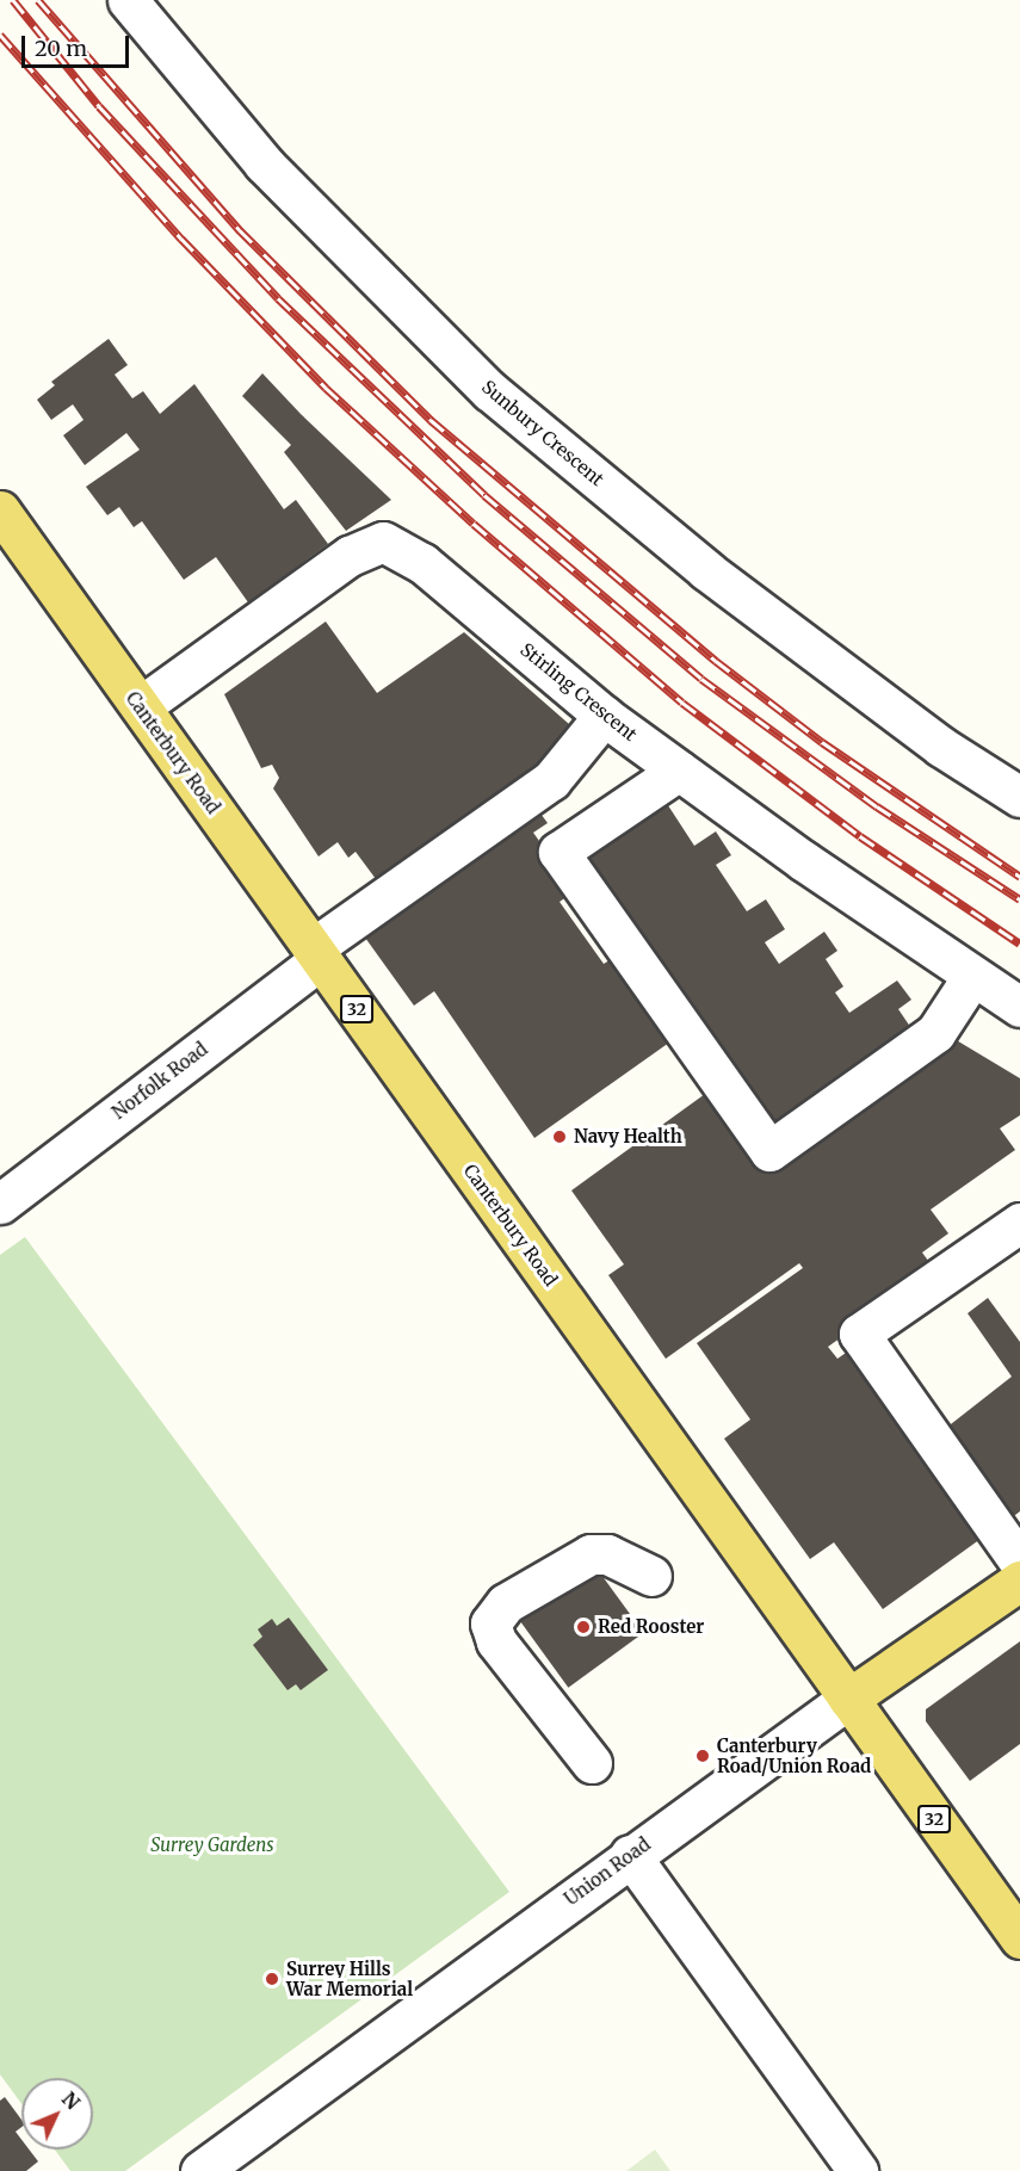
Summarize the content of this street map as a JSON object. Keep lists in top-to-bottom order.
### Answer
{
  "streets": {
    "main road": ["Canterbury Road", "32", "Union Road"],
    "street": ["Sunbury Crescent", "Stirling Crescent", "Norfolk Road"]
  },
  "crossings": [
    ["Stirling Crescent", "Canterbury Road"],
    ["Stirling Crescent", "Norfolk Road"],
    ["Canterbury Road", "Norfolk Road"],
    ["Canterbury Road", "Union Road"]
  ],
  "parks": ["Surrey Gardens"],
  "places": [
    "Navy Health",
    "Red Rooster",
    "Canterbury Road/Union Road",
    "Surrey Hills War Memorial"
  ],
  "scale_bar": "20 m",
  "north": "top right"
}
